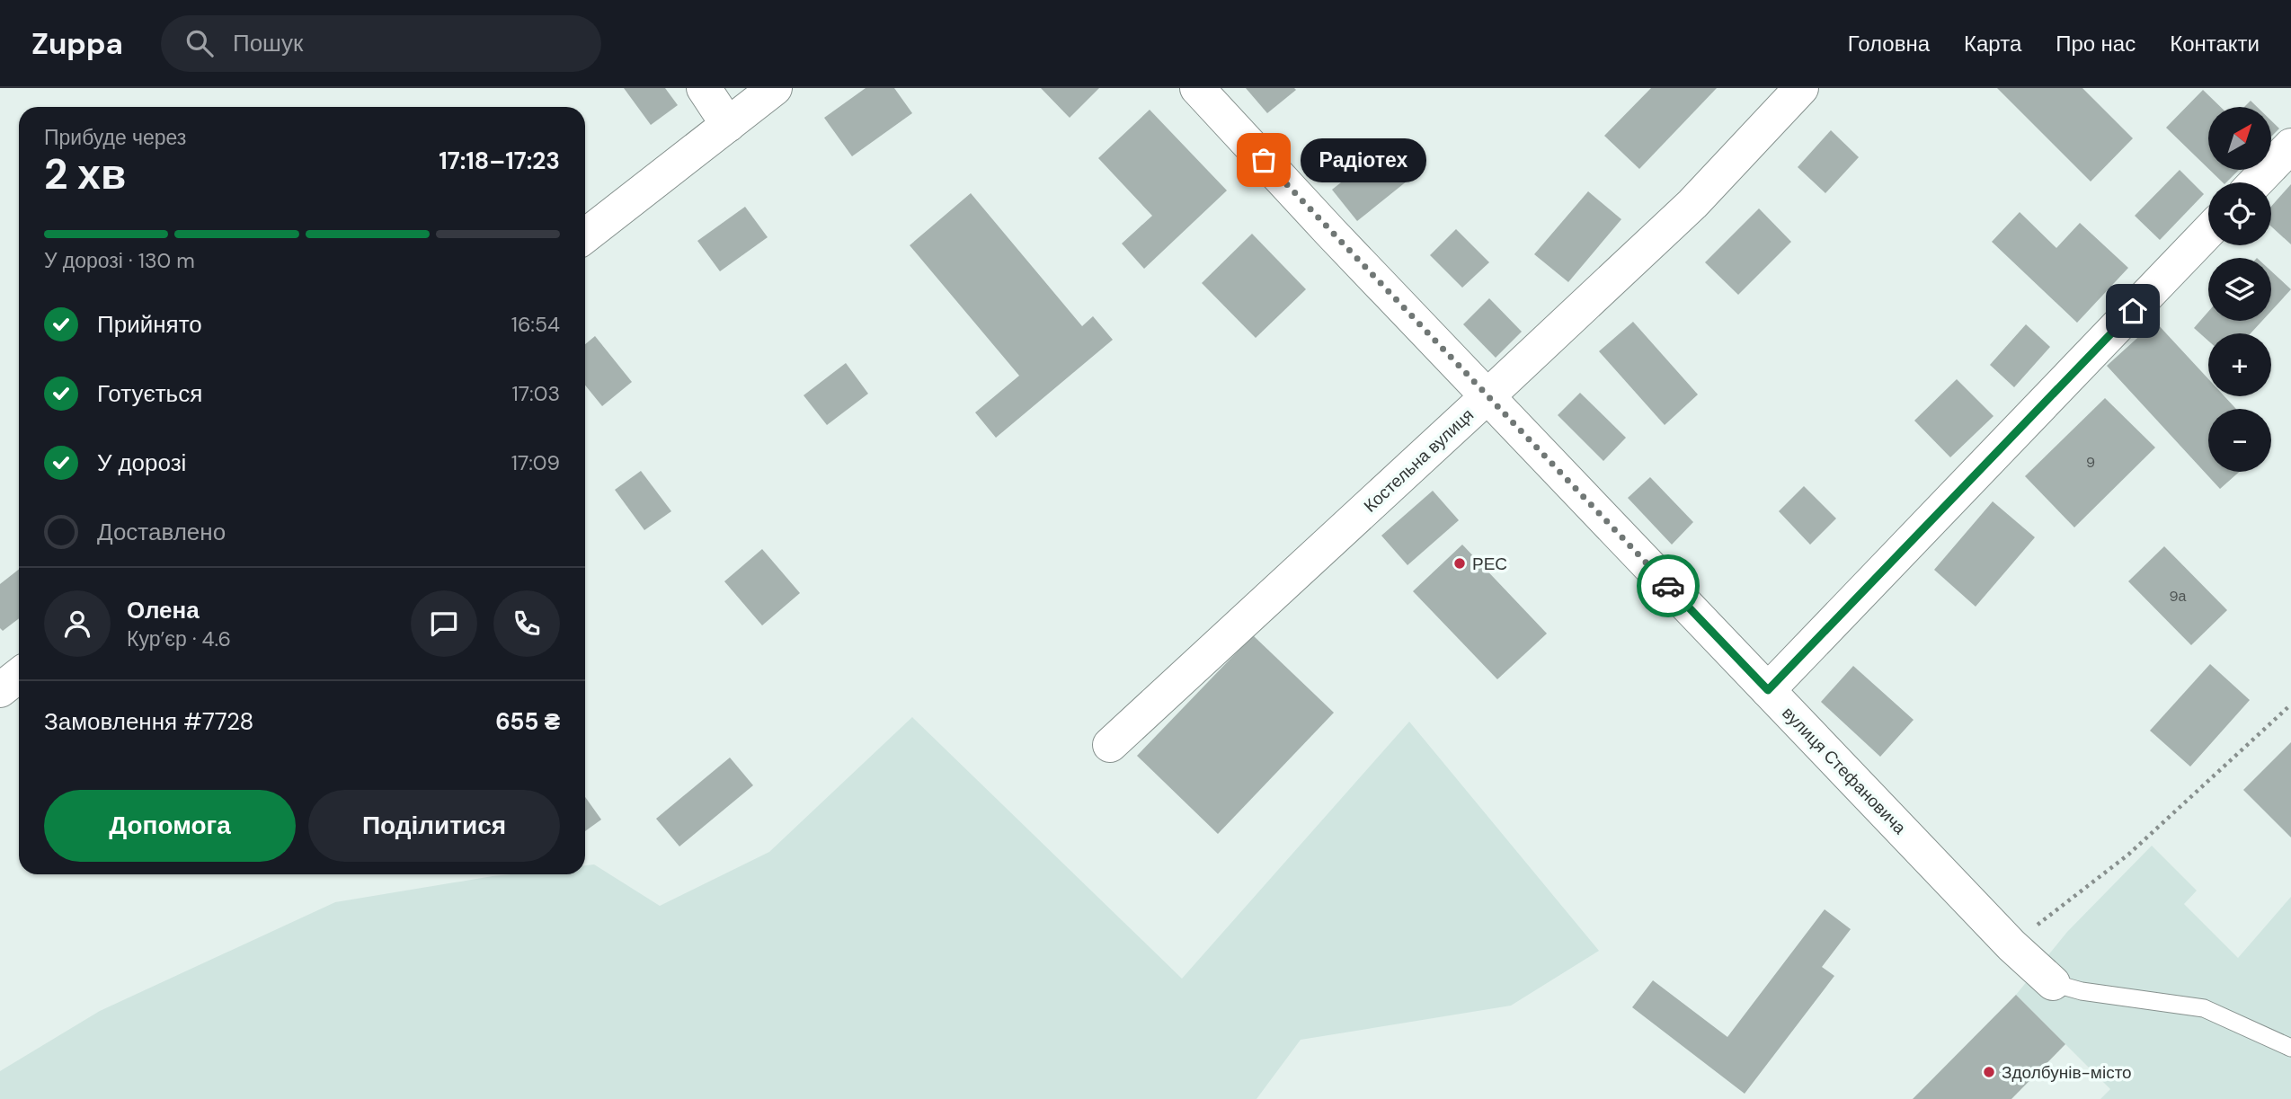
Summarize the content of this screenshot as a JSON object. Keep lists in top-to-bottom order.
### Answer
{
  "streets": {
    "street": ["Костельна вулиця", "вулиця Стефановича"]
  },
  "crossings": [
    ["Костельна вулиця", "вулиця Стефановича"]
  ],
  "places": ["Радiотех", "РЕС", "Здолбунів-місто"],
  "house_numbers": ["9", "9а"],
  "north": "top right",
  "page": {
    "header": "Zuppa",
    "search": "Пошук",
    "nav": [
      "Головна",
      "Карта",
      "Про нас",
      "Контакти"
    ],
    "map_buttons": ["+", "−"],
    "heading": ["2 хв", "Прибуде через", "17:18–17:23"],
    "panel": [
      "Олена",
      "Кур’єр · 4.6",
      "Замовлення #7728",
      "655 ₴"
    ],
    "bubble": "Радiотех",
    "bar": "У дорозі · 130 m",
    "list": [
      ["Прийнято", "16:54"],
      ["Готується", "17:03"],
      ["У дорозі", "17:09"],
      "Доставлено"
    ],
    "buttons": ["Допомога", "Поділитися"]
  }
}
